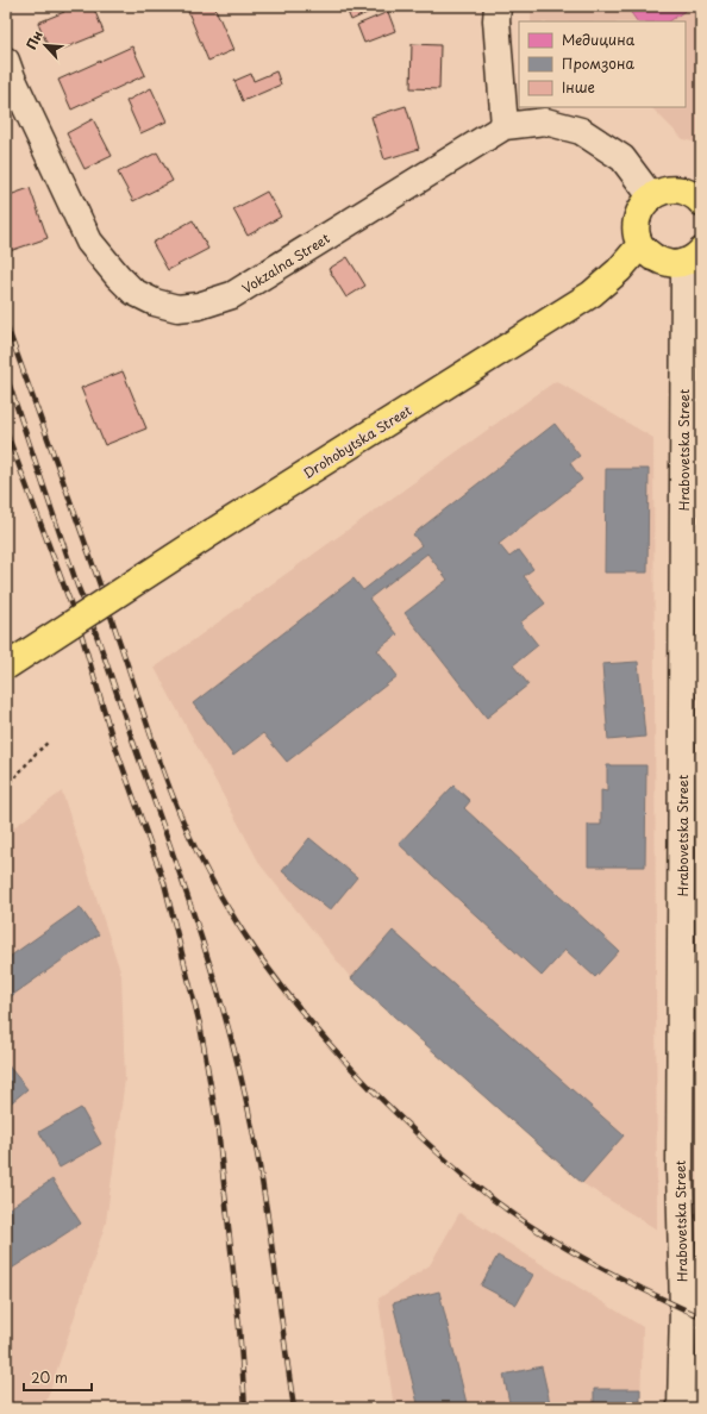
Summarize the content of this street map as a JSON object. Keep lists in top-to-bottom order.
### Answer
{
  "streets": {
    "main road": ["Drohobytska Street"],
    "street": ["Vokzalna Street", "Hrabovetska Street"]
  },
  "legend": ["Медицина", "Промзона", "Інше"],
  "scale_bar": "20 m",
  "north": "top left"
}
